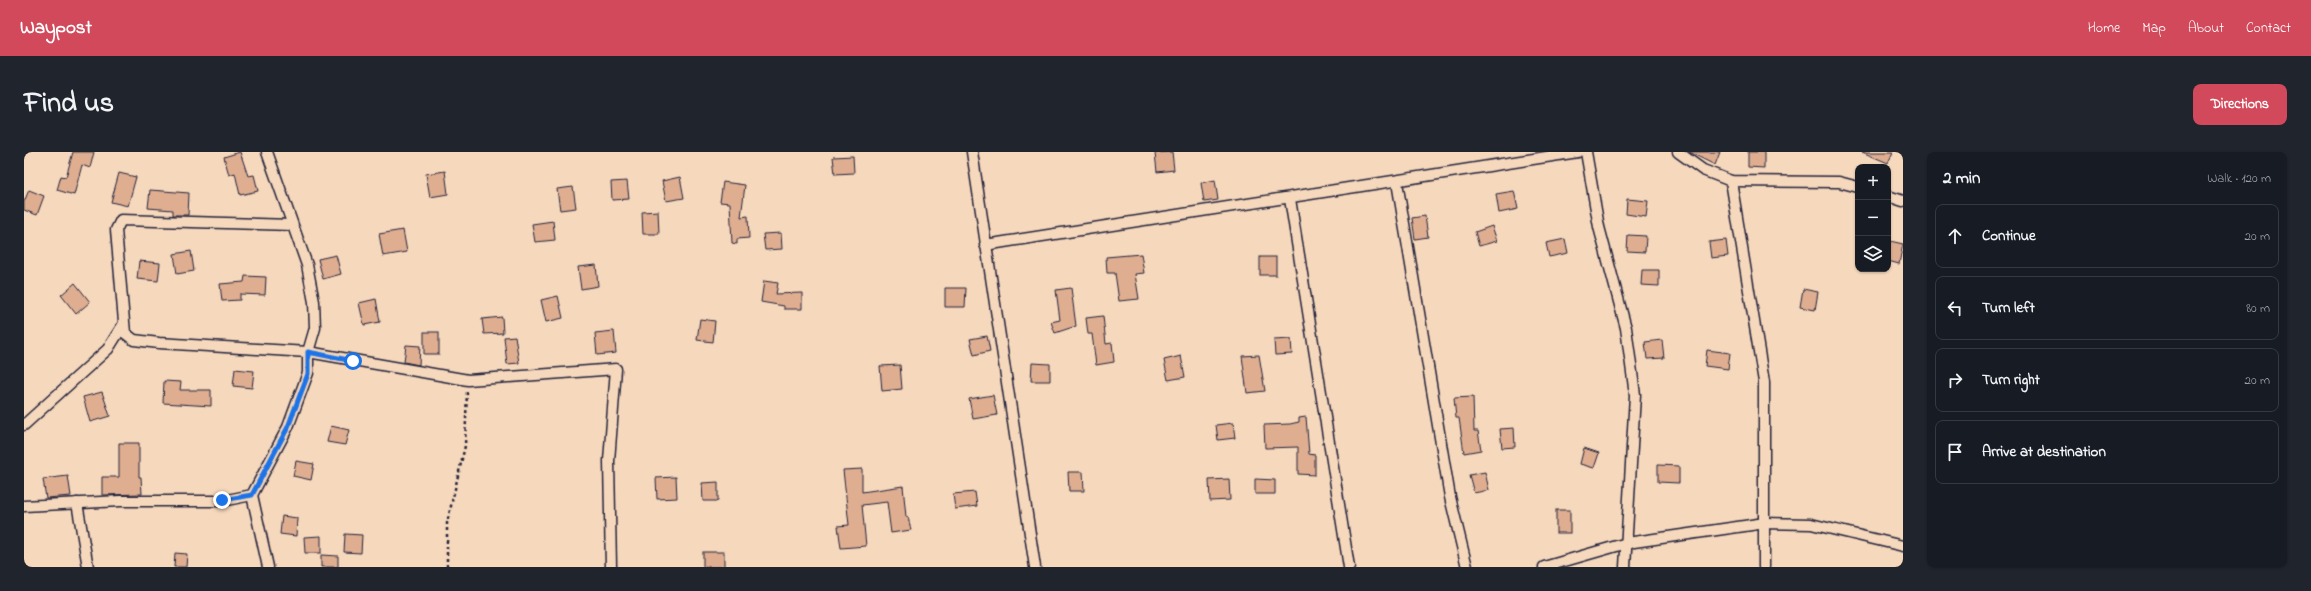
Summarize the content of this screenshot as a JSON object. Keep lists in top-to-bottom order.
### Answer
{
  "page": {
    "header": "Waypost",
    "nav": [
      "Home",
      "Map",
      "About",
      "Contact"
    ],
    "title": "Find us",
    "buttons": "Directions",
    "heading": ["2 min", "Walk · 120 m"],
    "map_buttons": ["+", "−"],
    "list": [
      ["Continue", "20 m"],
      ["Turn left", "80 m"],
      ["Turn right", "20 m"],
      "Arrive at destination"
    ]
  }
}
